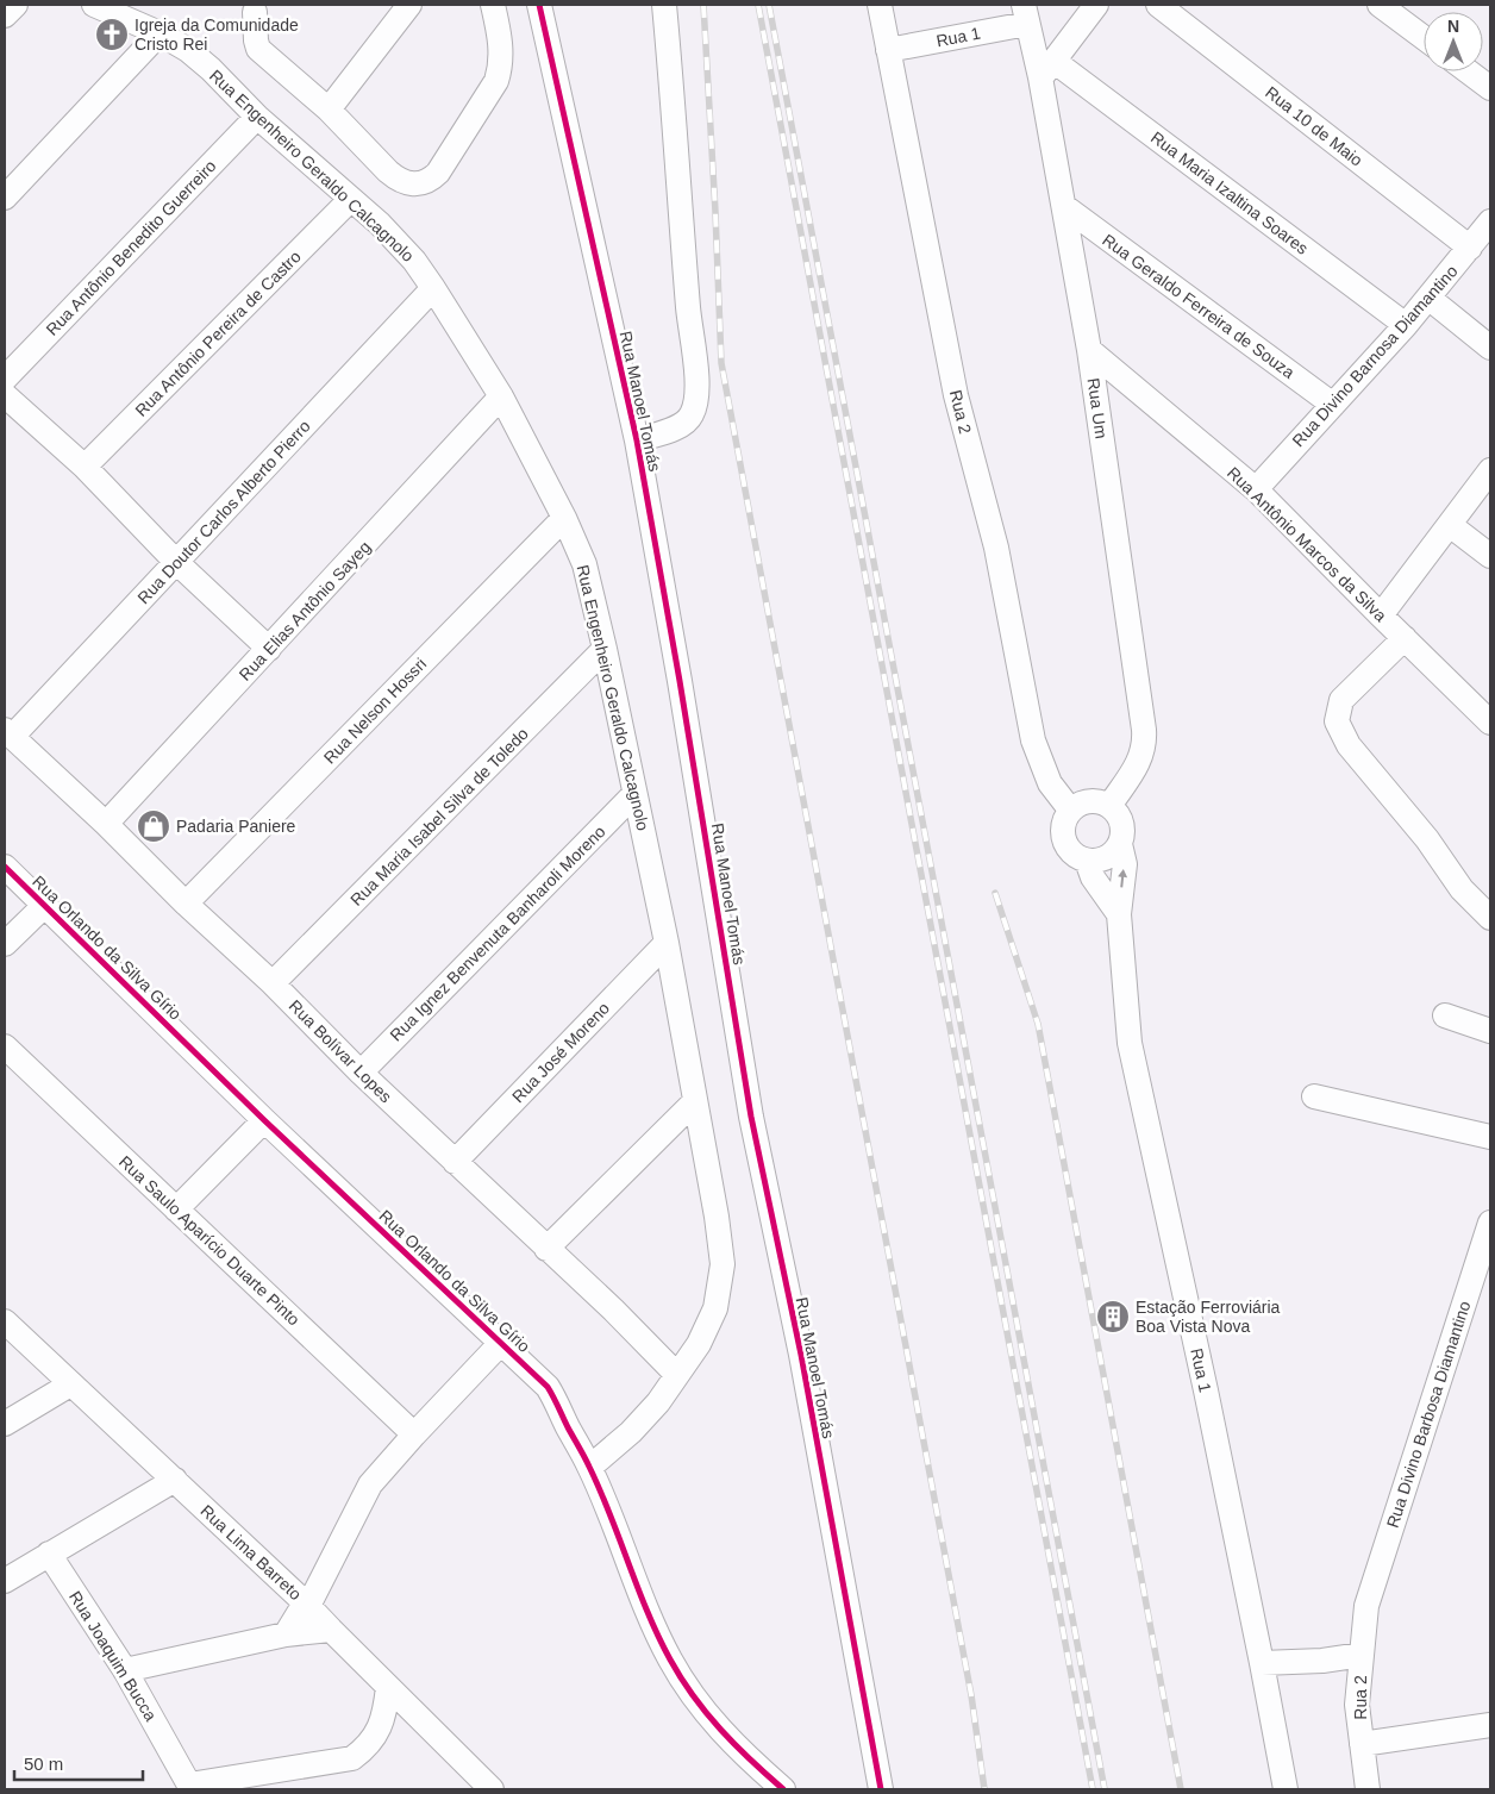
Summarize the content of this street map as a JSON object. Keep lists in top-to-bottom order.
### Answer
{
  "streets": {
    "street": [
      "Rua 1",
      "Rua 10 de Maio",
      "Rua Engenheiro Geraldo Calcagnolo",
      "Rua Maria Izaltina Soares",
      "Rua Antônio Benedito Guerreiro",
      "Rua Geraldo Ferreira de Souza",
      "Rua Antônio Pereira de Castro",
      "Rua Divino Barnosa Diamantino",
      "Rua Manoel Tomás",
      "Rua Um",
      "Rua 2",
      "Rua Doutor Carlos Alberto Pierro",
      "Rua Antônio Marcos da Silva",
      "Rua Elias Antônio Sayeg",
      "Rua Nelson Hossri",
      "Rua Maria Isabel Silva de Toledo",
      "Rua Ignez Benvenuta Banharoli Moreno",
      "Rua Orlando da Silva Gírio",
      "Rua Bolívar Lopes",
      "Rua José Moreno",
      "Rua Saulo Aparício Duarte Pinto",
      "Rua Divino Barbosa Diamantino",
      "Rua Lima Barreto",
      "Rua Joaquim Bucca"
    ]
  },
  "crossings": [
    ["Rua 1", "Rua Um"],
    ["Rua 1", "Rua 2"],
    ["Rua 10 de Maio", "Rua Divino Barnosa Diamantino"],
    ["Rua Engenheiro Geraldo Calcagnolo", "Rua Antônio Benedito Guerreiro"],
    ["Rua Engenheiro Geraldo Calcagnolo", "Rua Antônio Pereira de Castro"],
    ["Rua Engenheiro Geraldo Calcagnolo", "Rua Doutor Carlos Alberto Pierro"],
    ["Rua Engenheiro Geraldo Calcagnolo", "Rua Elias Antônio Sayeg"],
    ["Rua Engenheiro Geraldo Calcagnolo", "Rua Nelson Hossri"],
    ["Rua Engenheiro Geraldo Calcagnolo", "Rua Maria Isabel Silva de Toledo"],
    ["Rua Engenheiro Geraldo Calcagnolo", "Rua Ignez Benvenuta Banharoli Moreno"],
    ["Rua Engenheiro Geraldo Calcagnolo", "Rua Orlando da Silva Gírio"],
    ["Rua Engenheiro Geraldo Calcagnolo", "Rua Bolívar Lopes"],
    ["Rua Engenheiro Geraldo Calcagnolo", "Rua José Moreno"],
    ["Rua Maria Izaltina Soares", "Rua Divino Barnosa Diamantino"],
    ["Rua Maria Izaltina Soares", "Rua Um"],
    ["Rua Geraldo Ferreira de Souza", "Rua Divino Barnosa Diamantino"],
    ["Rua Geraldo Ferreira de Souza", "Rua Um"],
    ["Rua Divino Barnosa Diamantino", "Rua Antônio Marcos da Silva"],
    ["Rua Um", "Rua 2"],
    ["Rua Um", "Rua Antônio Marcos da Silva"],
    ["Rua 2", "Rua Divino Barbosa Diamantino"],
    ["Rua Doutor Carlos Alberto Pierro", "Rua Bolívar Lopes"],
    ["Rua Elias Antônio Sayeg", "Rua Bolívar Lopes"],
    ["Rua Nelson Hossri", "Rua Bolívar Lopes"],
    ["Rua Maria Isabel Silva de Toledo", "Rua Bolívar Lopes"],
    ["Rua Ignez Benvenuta Banharoli Moreno", "Rua Bolívar Lopes"],
    ["Rua Bolívar Lopes", "Rua José Moreno"]
  ],
  "places": {
    "church": ["Igreja da Comunidade Cristo Rei"],
    "shop": ["Padaria Paniere"],
    "building": ["Estação Ferroviária Boa Vista Nova"]
  },
  "scale_bar": "50 m",
  "north": "top"
}
